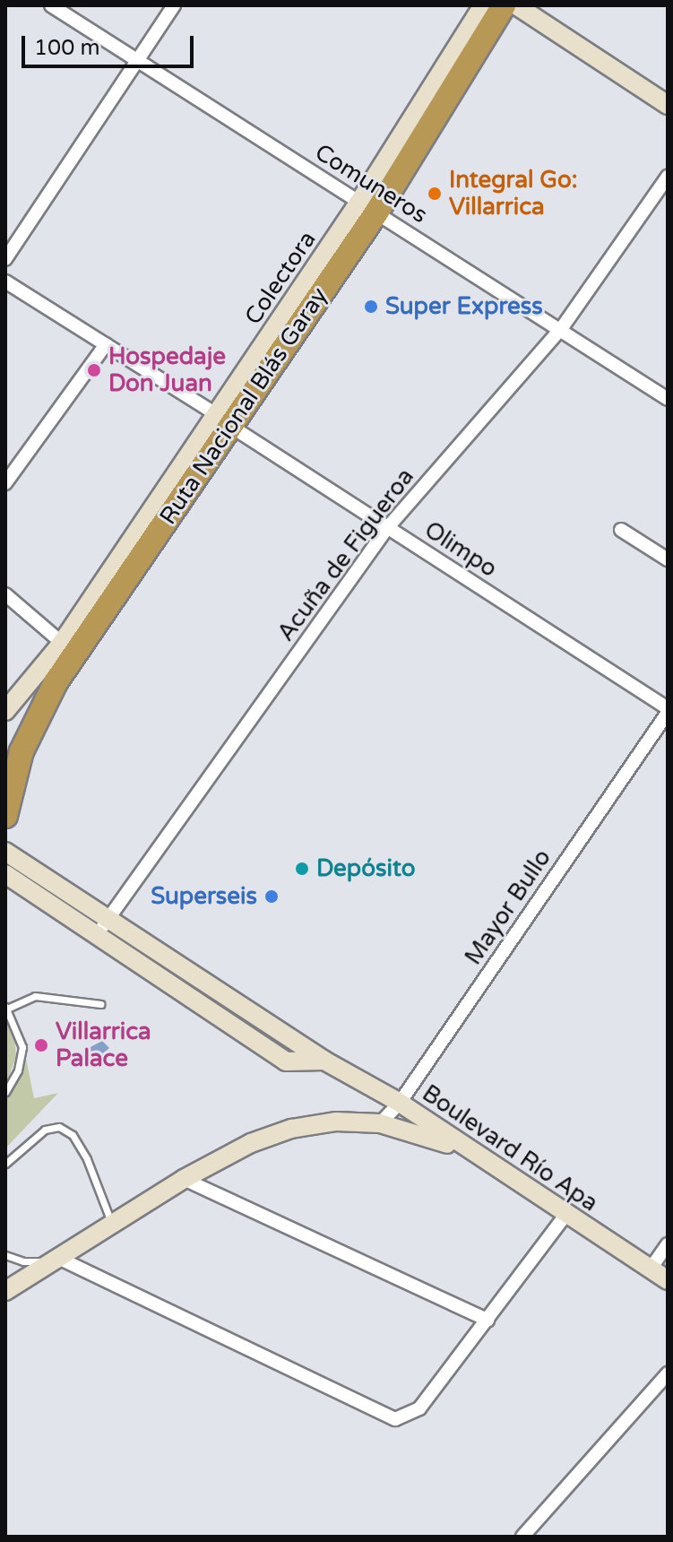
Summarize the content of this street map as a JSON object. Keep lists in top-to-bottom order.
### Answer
{
  "streets": {
    "highway": ["Ruta Nacional Blás Garay"],
    "main road": ["Boulevard Río Apa"],
    "street": [
      "Comuneros",
      "Olimpo",
      "Acuña de Figueroa",
      "Mayor Bullo"
    ]
  },
  "crossings": [
    ["Comuneros", "Ruta Nacional Blás Garay"],
    ["Comuneros", "Acuña de Figueroa"],
    ["Ruta Nacional Blás Garay", "Olimpo"],
    ["Olimpo", "Acuña de Figueroa"],
    ["Olimpo", "Mayor Bullo"],
    ["Acuña de Figueroa", "Boulevard Río Apa"],
    ["Mayor Bullo", "Boulevard Río Apa"]
  ],
  "places": [
    "Integral Go: Villarrica",
    "Super Express",
    "Hospedaje Don Juan",
    "Depósito",
    "Superseis",
    "Villarrica Palace"
  ],
  "scale_bar": "100 m"
}
